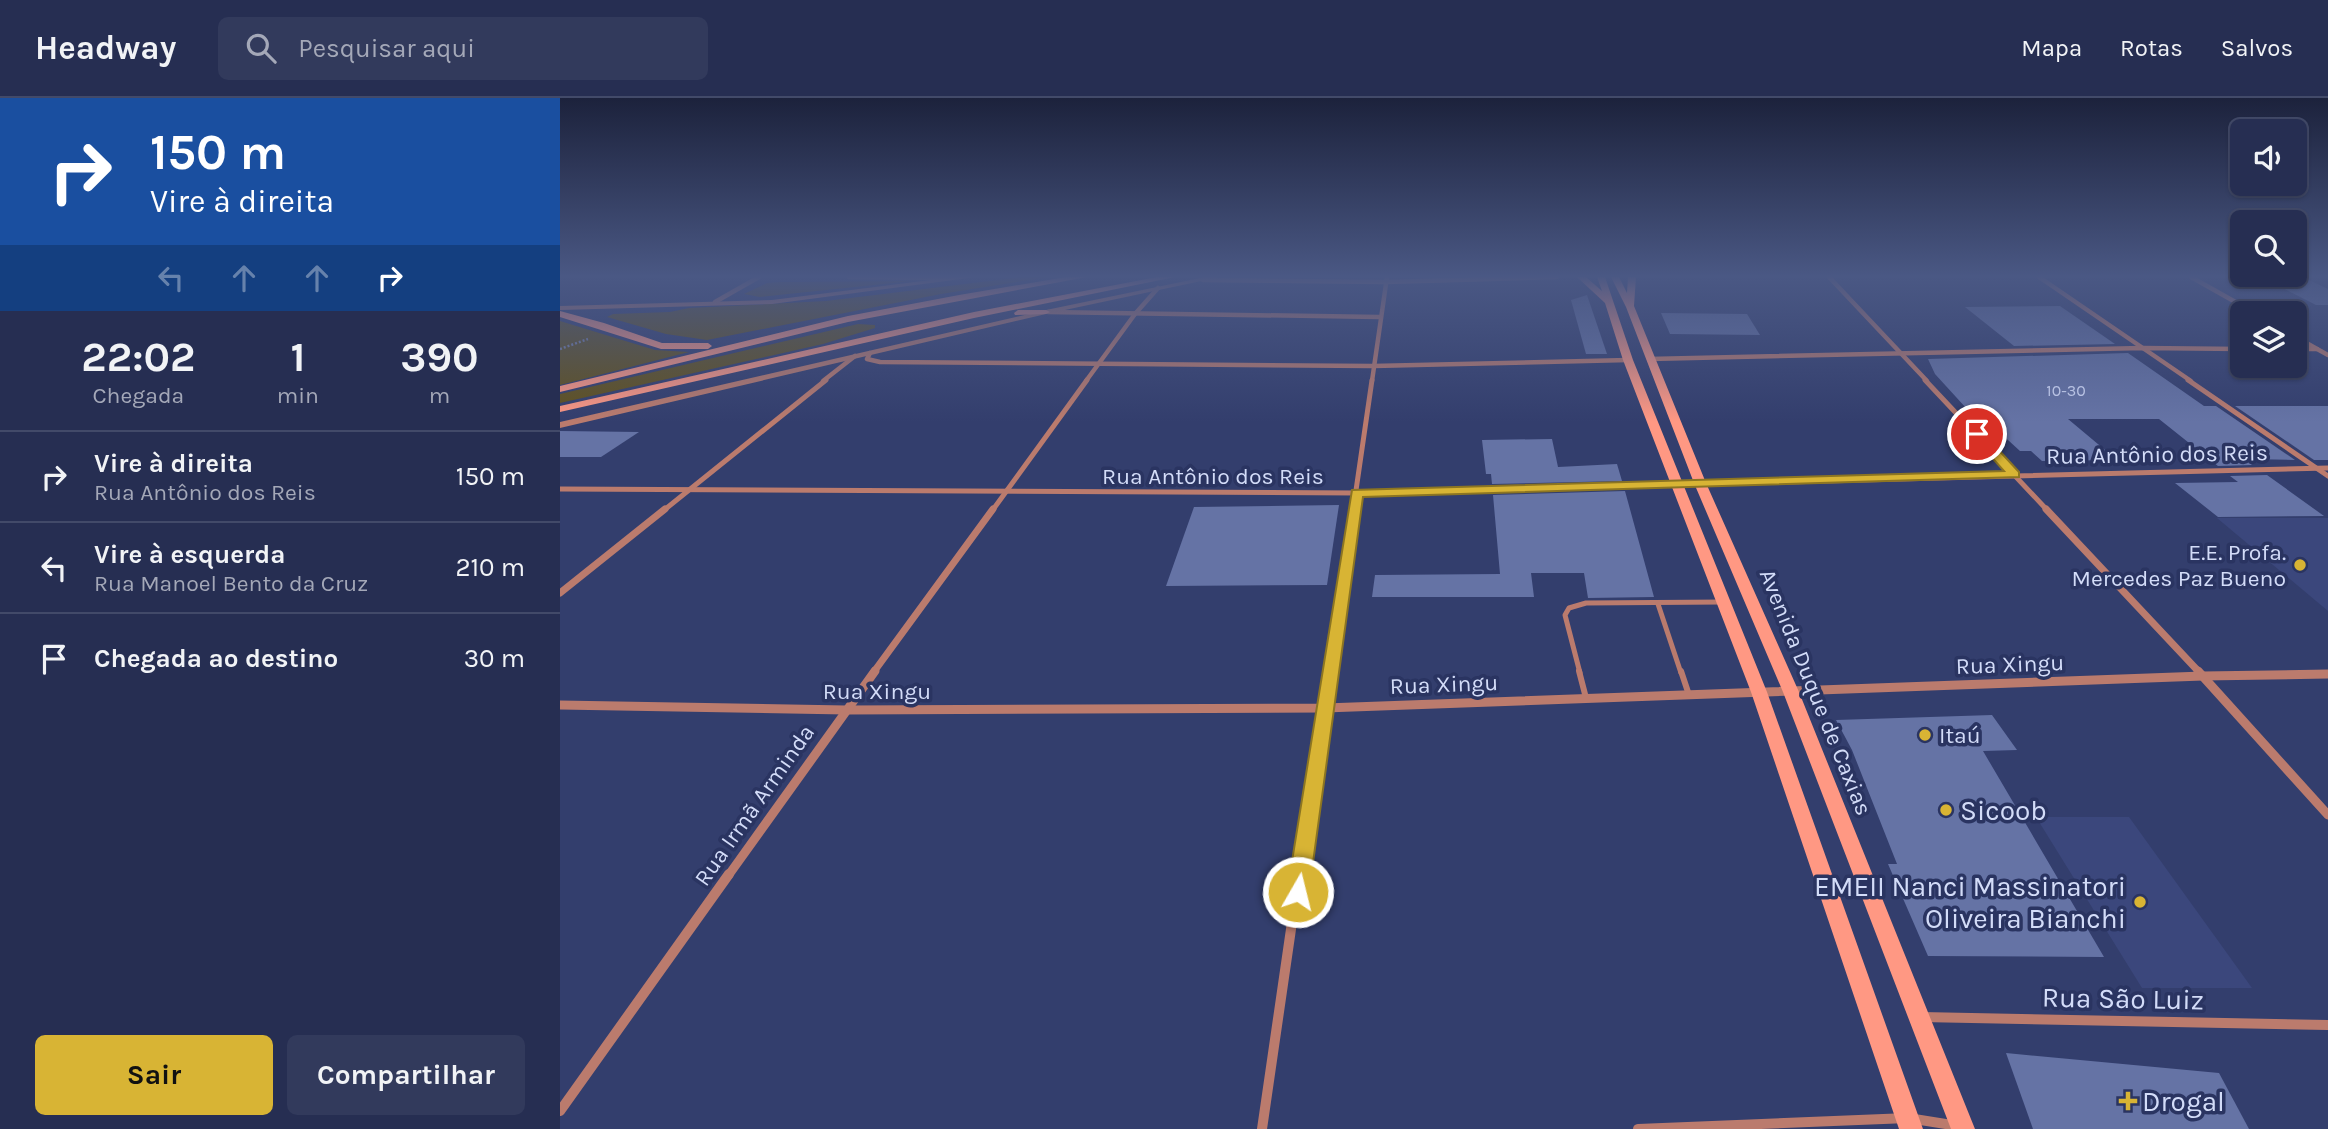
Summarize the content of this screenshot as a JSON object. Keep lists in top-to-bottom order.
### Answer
{
  "streets": {
    "main road": ["Avenida Duque de Caxias"],
    "street": [
      "Rua Antônio dos Reis",
      "Rua Xingu",
      "Rua Irmã Arminda",
      "Rua São Luiz"
    ]
  },
  "crossings": [
    ["Rua Antônio dos Reis", "Avenida Duque de Caxias"],
    ["Rua Antônio dos Reis", "Rua Irmã Arminda"],
    ["Rua Xingu", "Avenida Duque de Caxias"],
    ["Rua Xingu", "Rua Irmã Arminda"],
    ["Avenida Duque de Caxias", "Rua São Luiz"]
  ],
  "places": {
    "other": [
      "E.E. Profa. Mercedes Paz Bueno",
      "Itaú",
      "Sicoob",
      "EMEII Nanci Massinatori Oliveira Bianchi"
    ],
    "health": ["Drogal"]
  },
  "house_numbers": ["10-30"],
  "page": {
    "header": "Headway",
    "search": "Pesquisar aqui",
    "nav": ["Mapa", "Rotas", "Salvos"],
    "turn": ["150 m", "Vire à direita"],
    "eta": [
      "22:02",
      "Chegada",
      "1",
      "min",
      "390",
      "m"
    ],
    "list": [
      {
        "name": "Vire à direita",
        "note": "Rua Antônio dos Reis",
        "value": "150 m"
      },
      {
        "name": "Vire à esquerda",
        "note": "Rua Manoel Bento da Cruz",
        "value": "210 m"
      },
      {
        "name": "Chegada ao destino",
        "value": "30 m"
      }
    ],
    "buttons": ["Sair", "Compartilhar"]
  }
}
